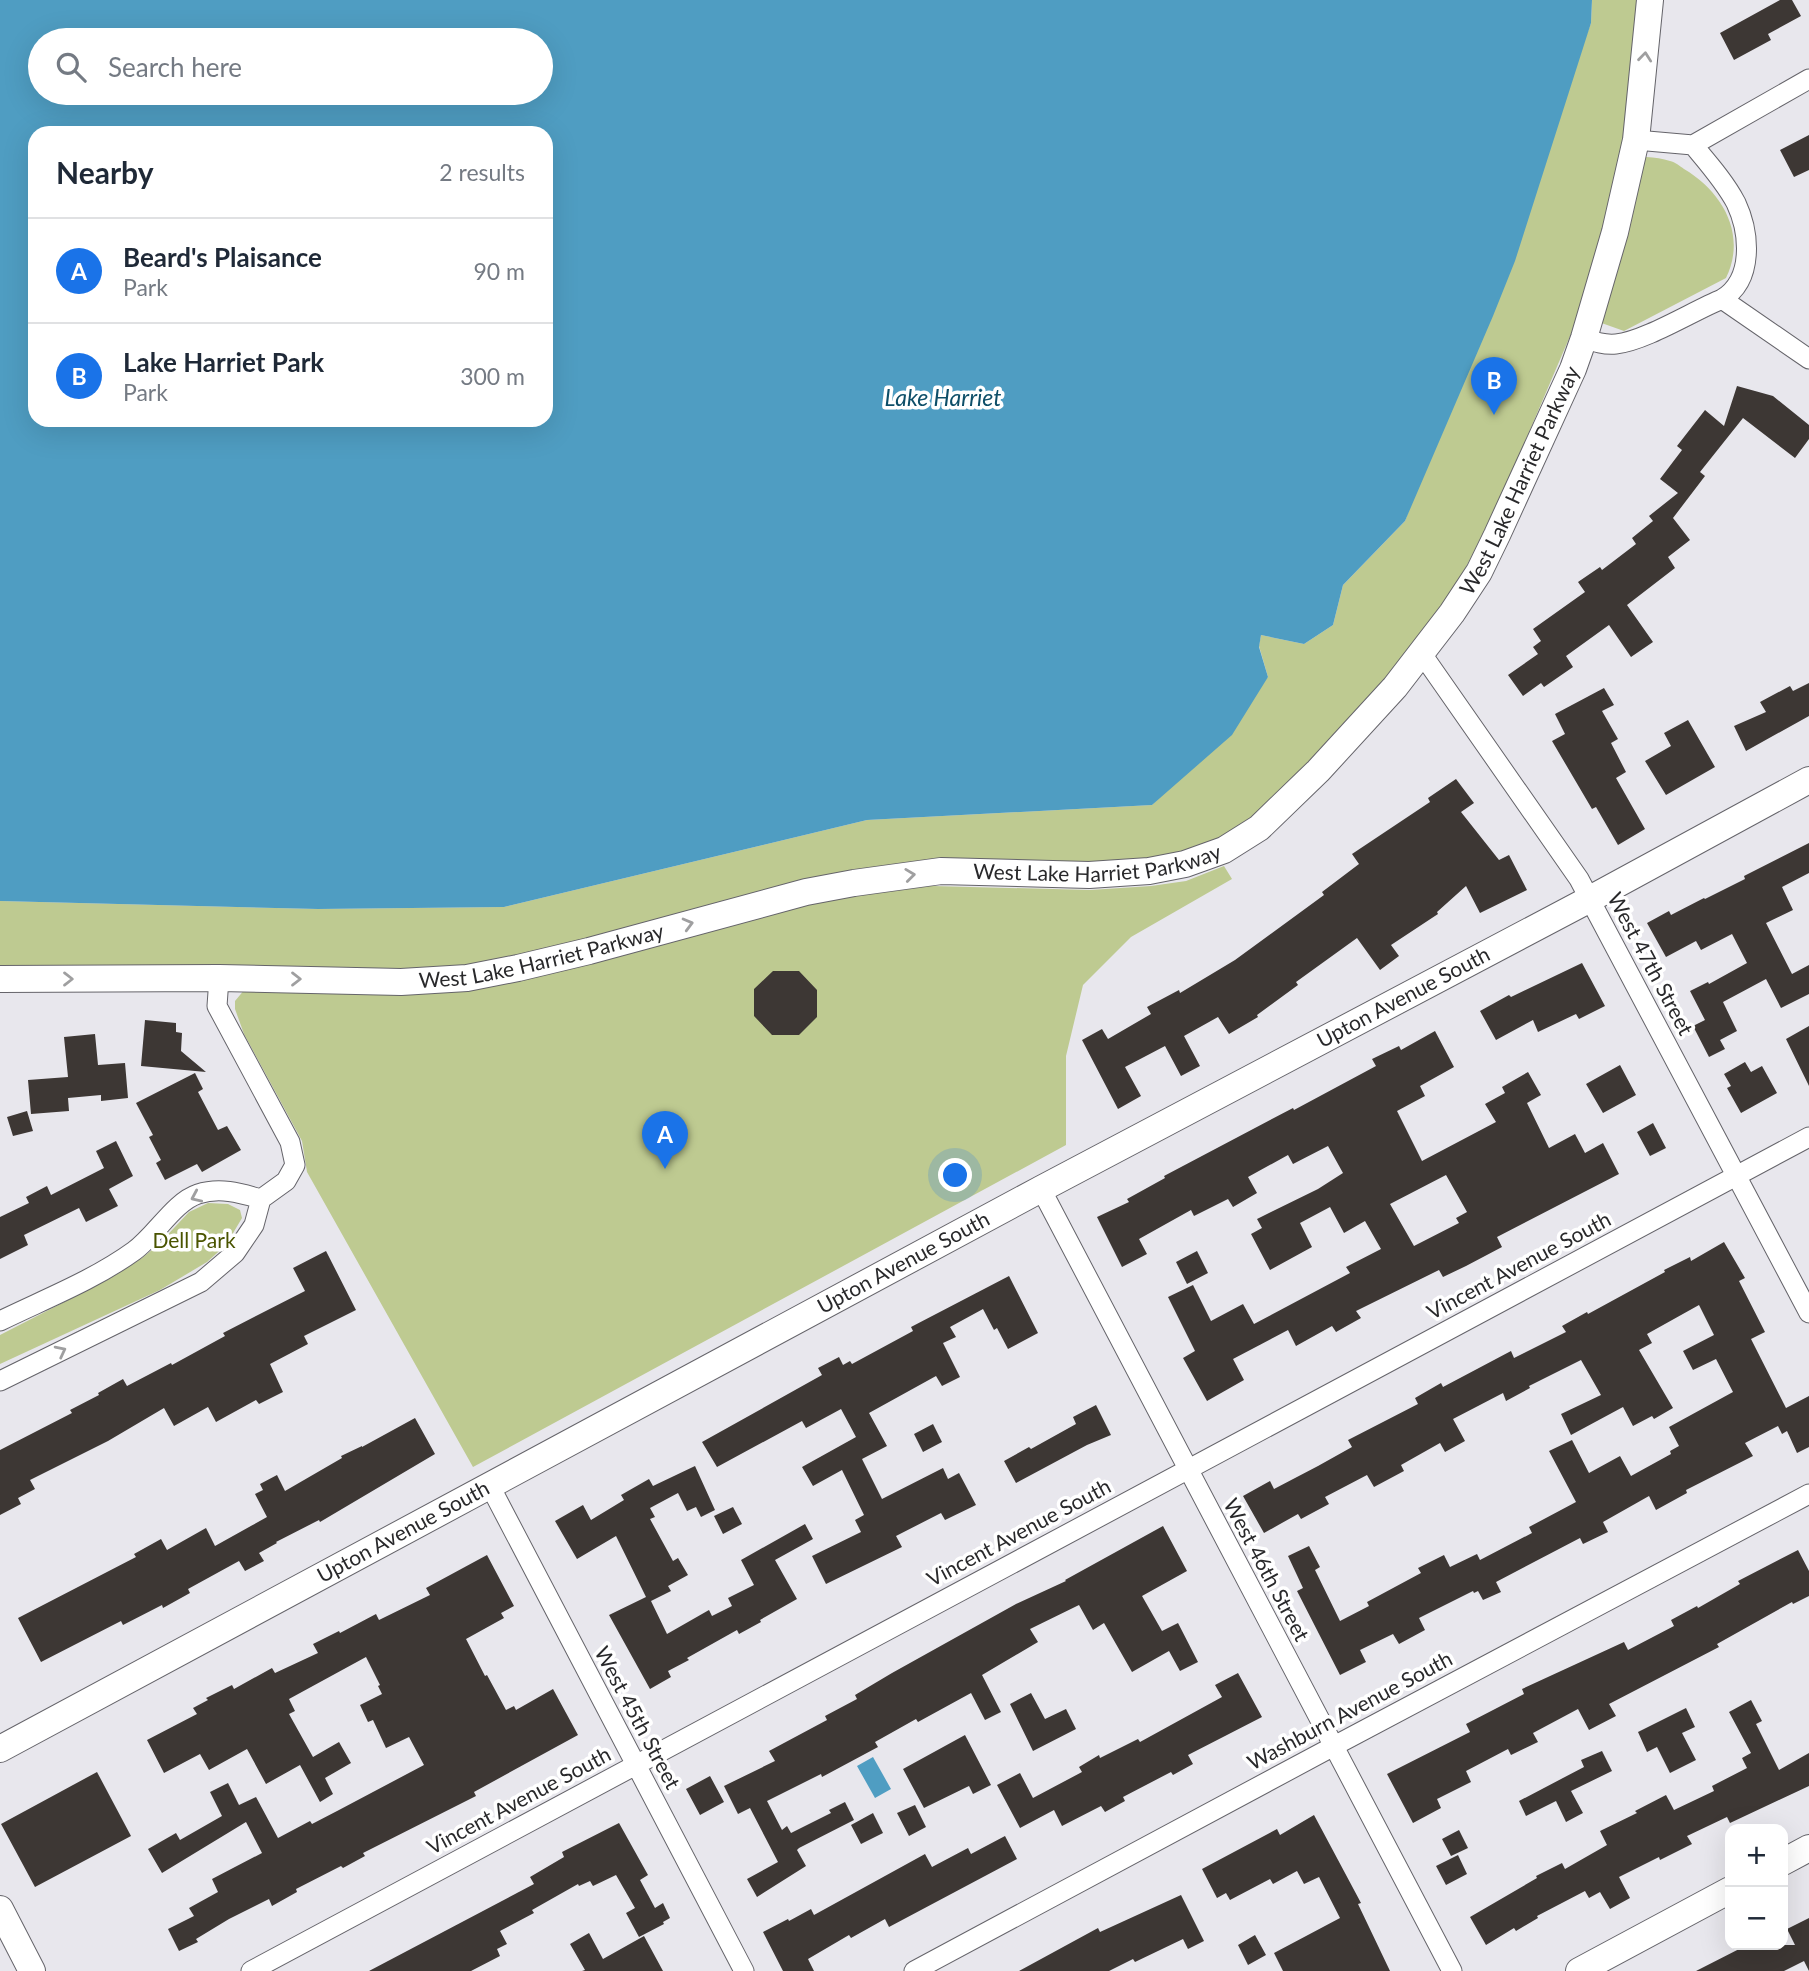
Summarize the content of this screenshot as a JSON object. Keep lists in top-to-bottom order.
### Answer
{
  "streets": {
    "street": [
      "West Lake Harriet Parkway",
      "West 47th Street",
      "Upton Avenue South",
      "Vincent Avenue South",
      "West 46th Street",
      "Washburn Avenue South",
      "West 45th Street"
    ]
  },
  "crossings": [
    ["West Lake Harriet Parkway", "West 47th Street"],
    ["West 47th Street", "Upton Avenue South"],
    ["West 47th Street", "Vincent Avenue South"],
    ["Upton Avenue South", "West 46th Street"],
    ["Upton Avenue South", "West 45th Street"],
    ["Vincent Avenue South", "West 46th Street"],
    ["Vincent Avenue South", "West 45th Street"],
    ["West 46th Street", "Washburn Avenue South"]
  ],
  "one_way": ["West Lake Harriet Parkway"],
  "water": ["Lake Harriet"],
  "parks": ["Dell Park"],
  "page": {
    "search": "Search here",
    "heading": ["Nearby", "2 results"],
    "list": [
      {
        "mark": "A",
        "name": "Beard's Plaisance",
        "note": "Park",
        "value": "90 m"
      },
      {
        "mark": "B",
        "name": "Lake Harriet Park",
        "note": "Park",
        "value": "300 m"
      }
    ],
    "pins": ["B", "A"],
    "map_buttons": ["+", "−"]
  }
}
